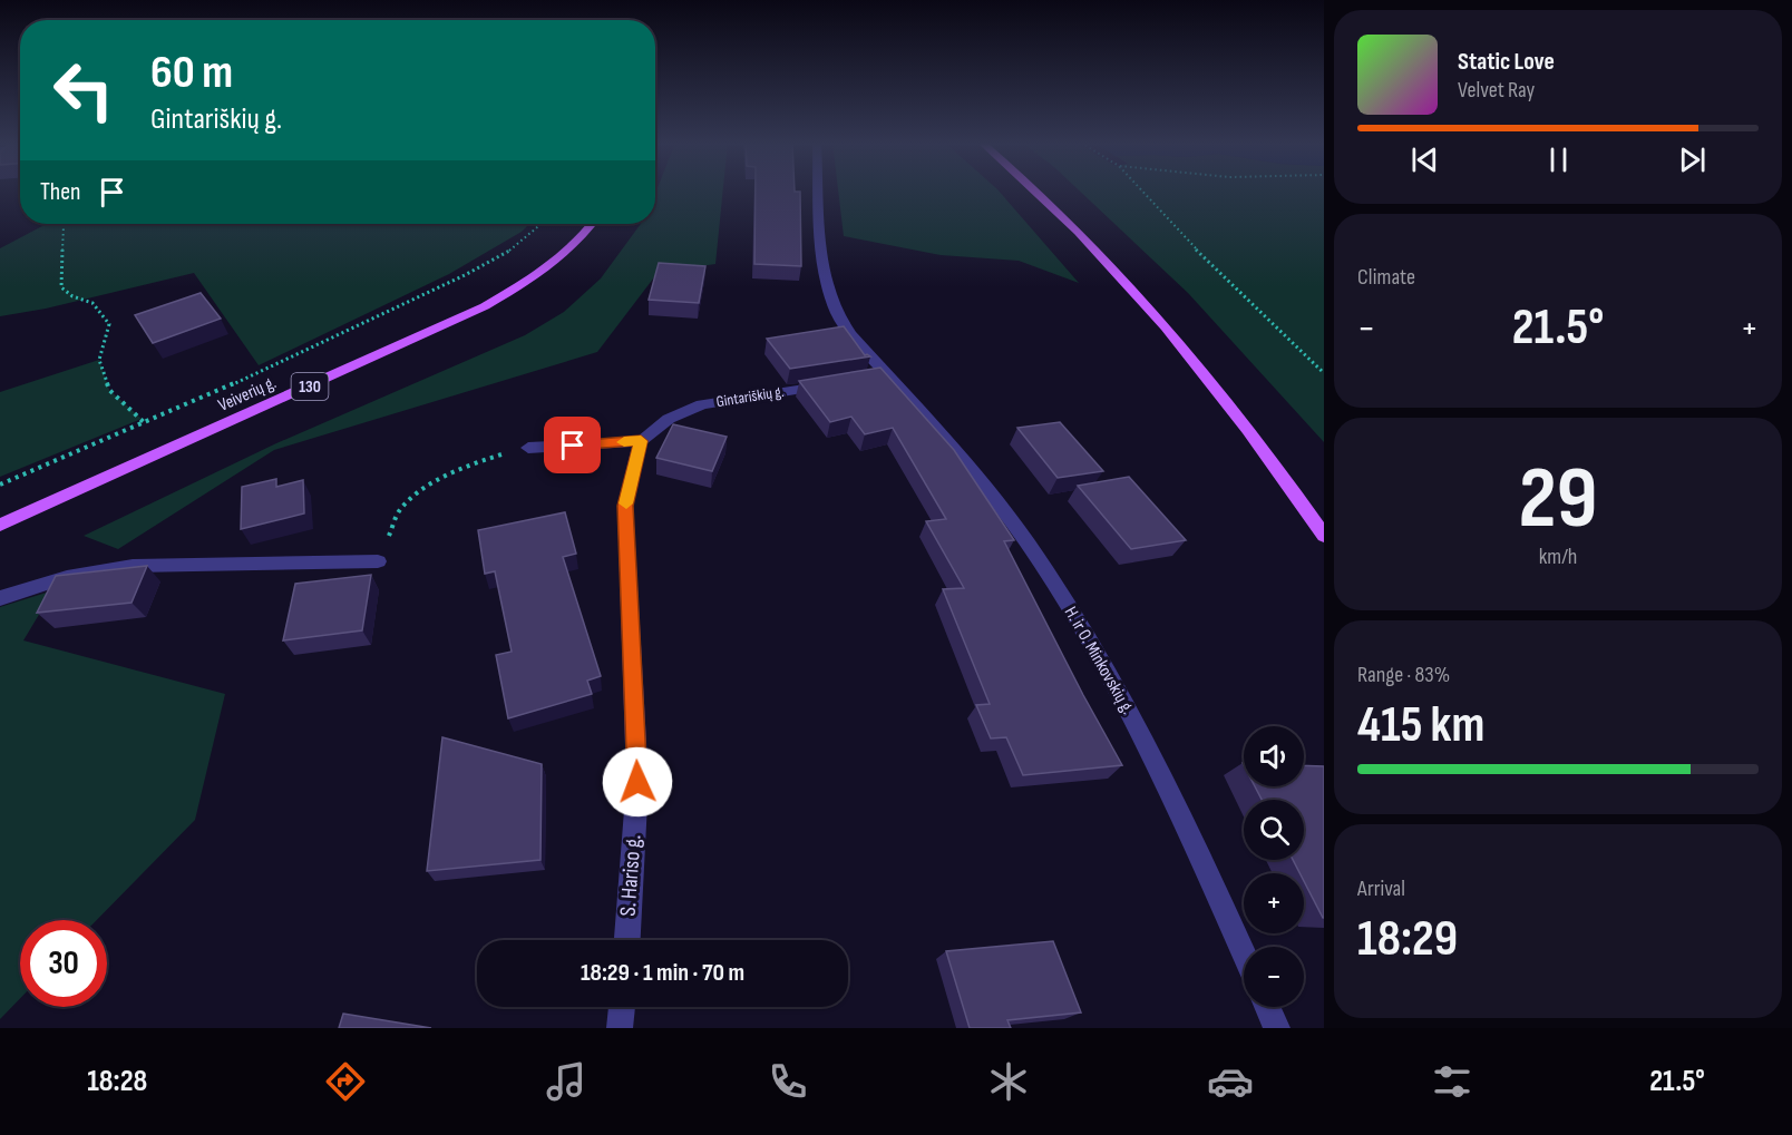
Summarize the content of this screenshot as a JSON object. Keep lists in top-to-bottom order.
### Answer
{
  "streets": {
    "main road": ["130", "Veiverių g."],
    "street": ["Gintariškių g.", "H. ir O. Minkovskių g.", "S. Hariso g."]
  },
  "crossings": [
    ["Gintariškių g.", "S. Hariso g."]
  ],
  "page": {
    "turn": ["60 m", "Gintariškių g."],
    "song": ["Static Love", "Velvet Ray"],
    "then": "Then",
    "tile": [
      "Climate",
      ["29", "km/h"],
      ["Range · 83%", "415 km"],
      ["Arrival", "18:29"]
    ],
    "heat": ["−", "21.5°", "+"],
    "map_buttons": ["+", "−"],
    "limit": "30",
    "trip": "18:29 · 1 min · 70 m",
    "tabs": ["18:28", "21.5°"]
  }
}
